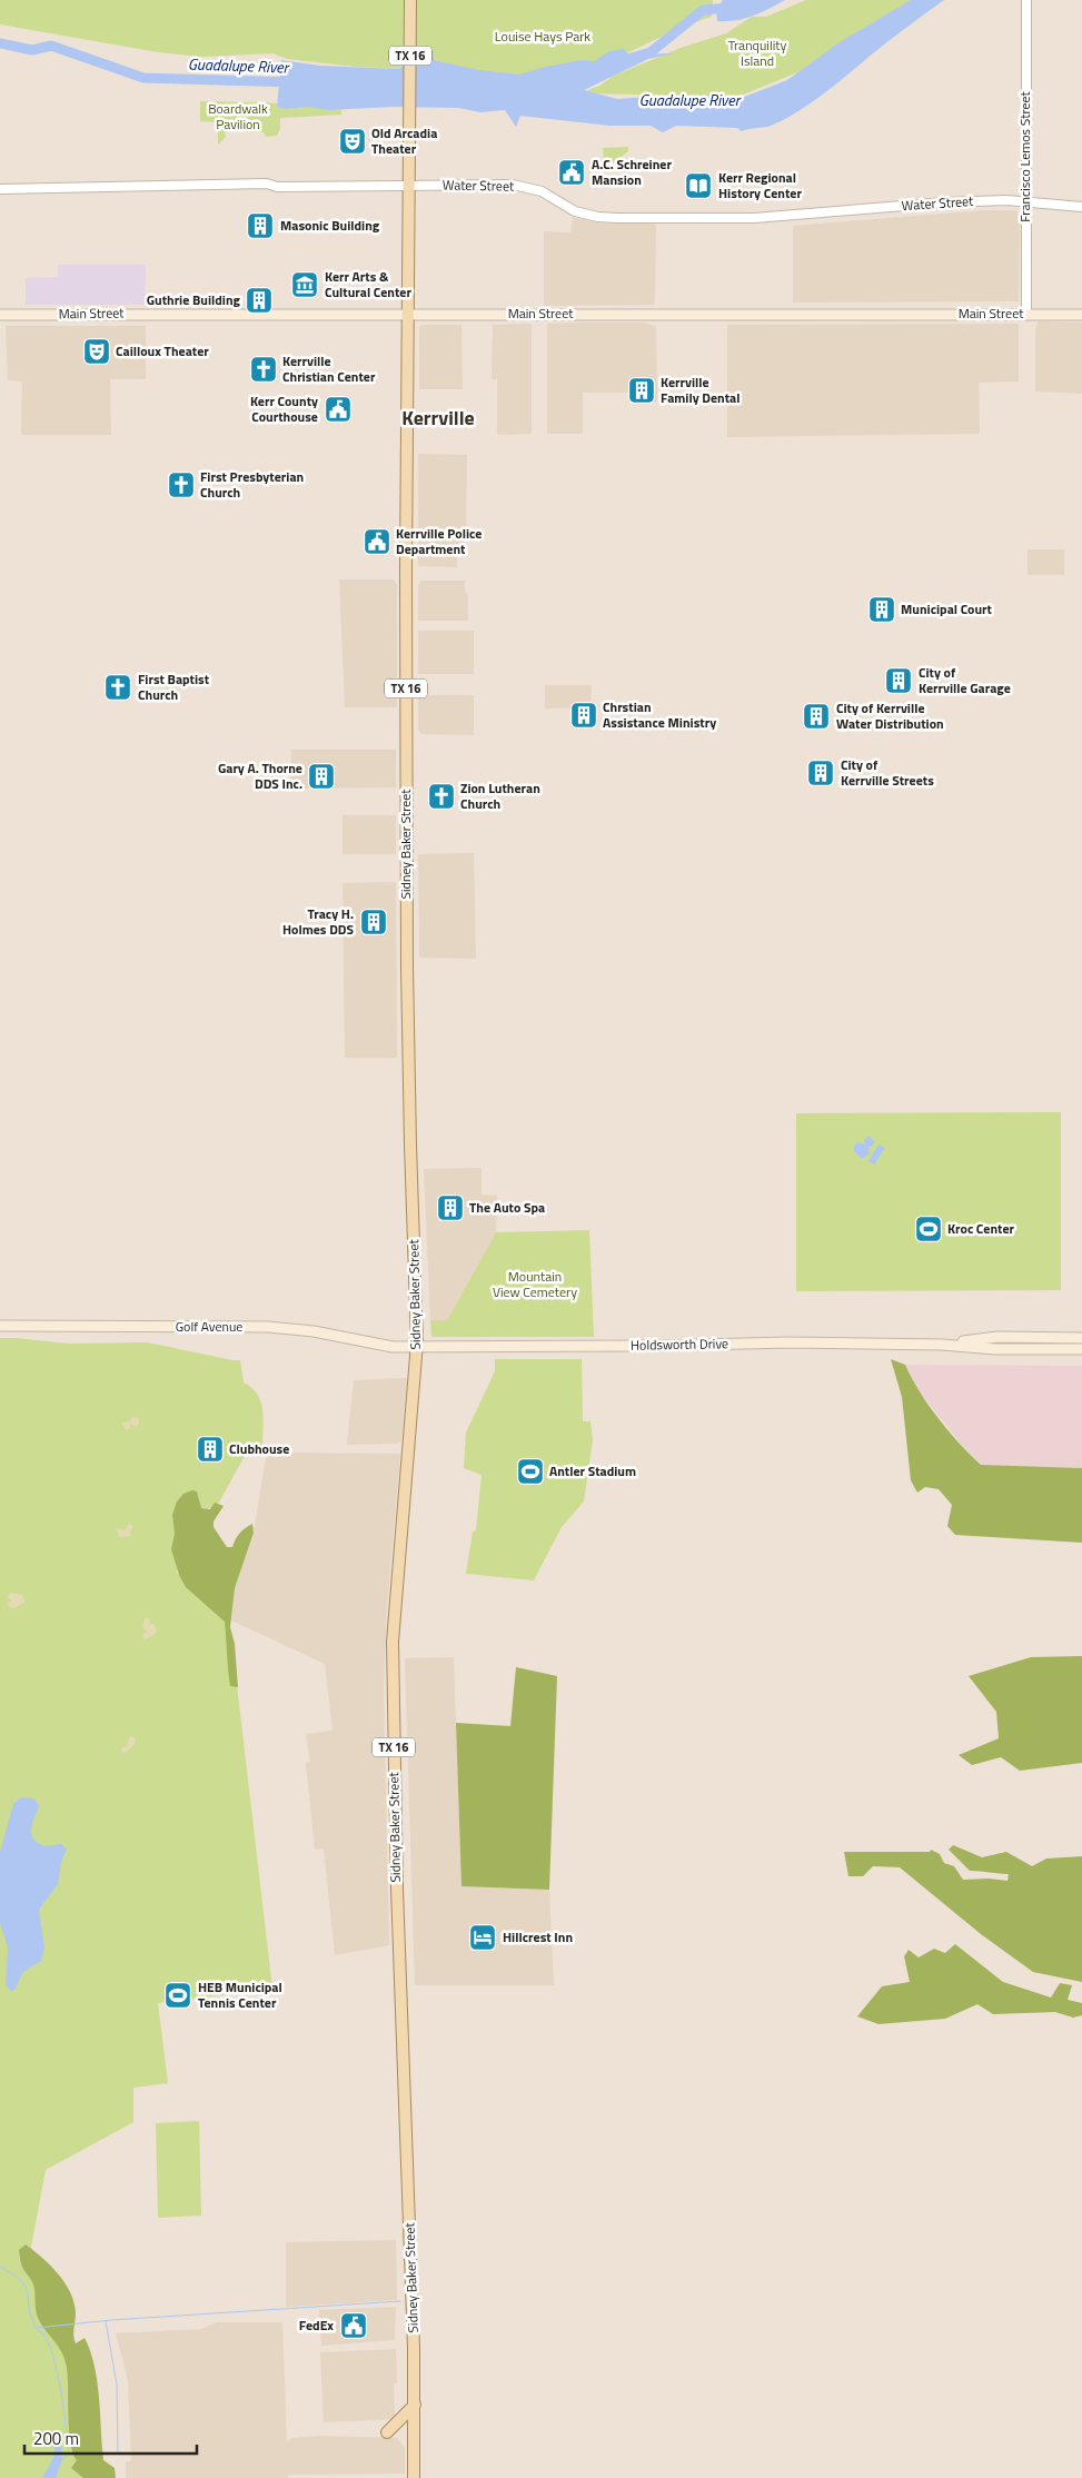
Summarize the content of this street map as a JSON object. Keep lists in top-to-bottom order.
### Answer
{
  "streets": {
    "main road": [
      "TX 16",
      "Main Street",
      "Sidney Baker Street",
      "Golf Avenue",
      "Holdsworth Drive"
    ],
    "street": ["Francisco Lemos Street", "Water Street"]
  },
  "crossings": [
    ["Francisco Lemos Street", "Water Street"],
    ["Francisco Lemos Street", "Main Street"],
    ["Water Street", "Sidney Baker Street"],
    ["Main Street", "Sidney Baker Street"],
    ["Sidney Baker Street", "Golf Avenue"],
    ["Sidney Baker Street", "Holdsworth Drive"],
    ["Golf Avenue", "Holdsworth Drive"]
  ],
  "districts": ["Kerrville"],
  "water": ["Guadalupe River"],
  "parks": [
    "Louise Hays Park",
    "Tranquility Island",
    "Boardwalk Pavilion",
    "Mountain View Cemetery"
  ],
  "places": {
    "theatre": ["Old Arcadia Theater", "Cailloux Theater"],
    "public building": [
      "A.C. Schreiner Mansion",
      "Kerr County Courthouse",
      "Kerrville Police Department",
      "FedEx"
    ],
    "library": ["Kerr Regional History Center"],
    "building": [
      "Masonic Building",
      "Guthrie Building",
      "Kerrville Family Dental",
      "Municipal Court",
      "City of Kerrville Garage",
      "Chrstian Assistance Ministry",
      "City of Kerrville Water Distribution",
      "City of Kerrville Streets",
      "Gary A. Thorne DDS Inc.",
      "Tracy H. Holmes DDS",
      "The Auto Spa",
      "Clubhouse"
    ],
    "museum": ["Kerr Arts & Cultural Center"],
    "church": [
      "Kerrville Christian Center",
      "First Presbyterian Church",
      "First Baptist Church",
      "Zion Lutheran Church"
    ],
    "sports": ["Kroc Center", "Antler Stadium", "HEB Municipal Tennis Center"],
    "hotel": ["Hillcrest Inn"]
  },
  "scale_bar": "200 m"
}
